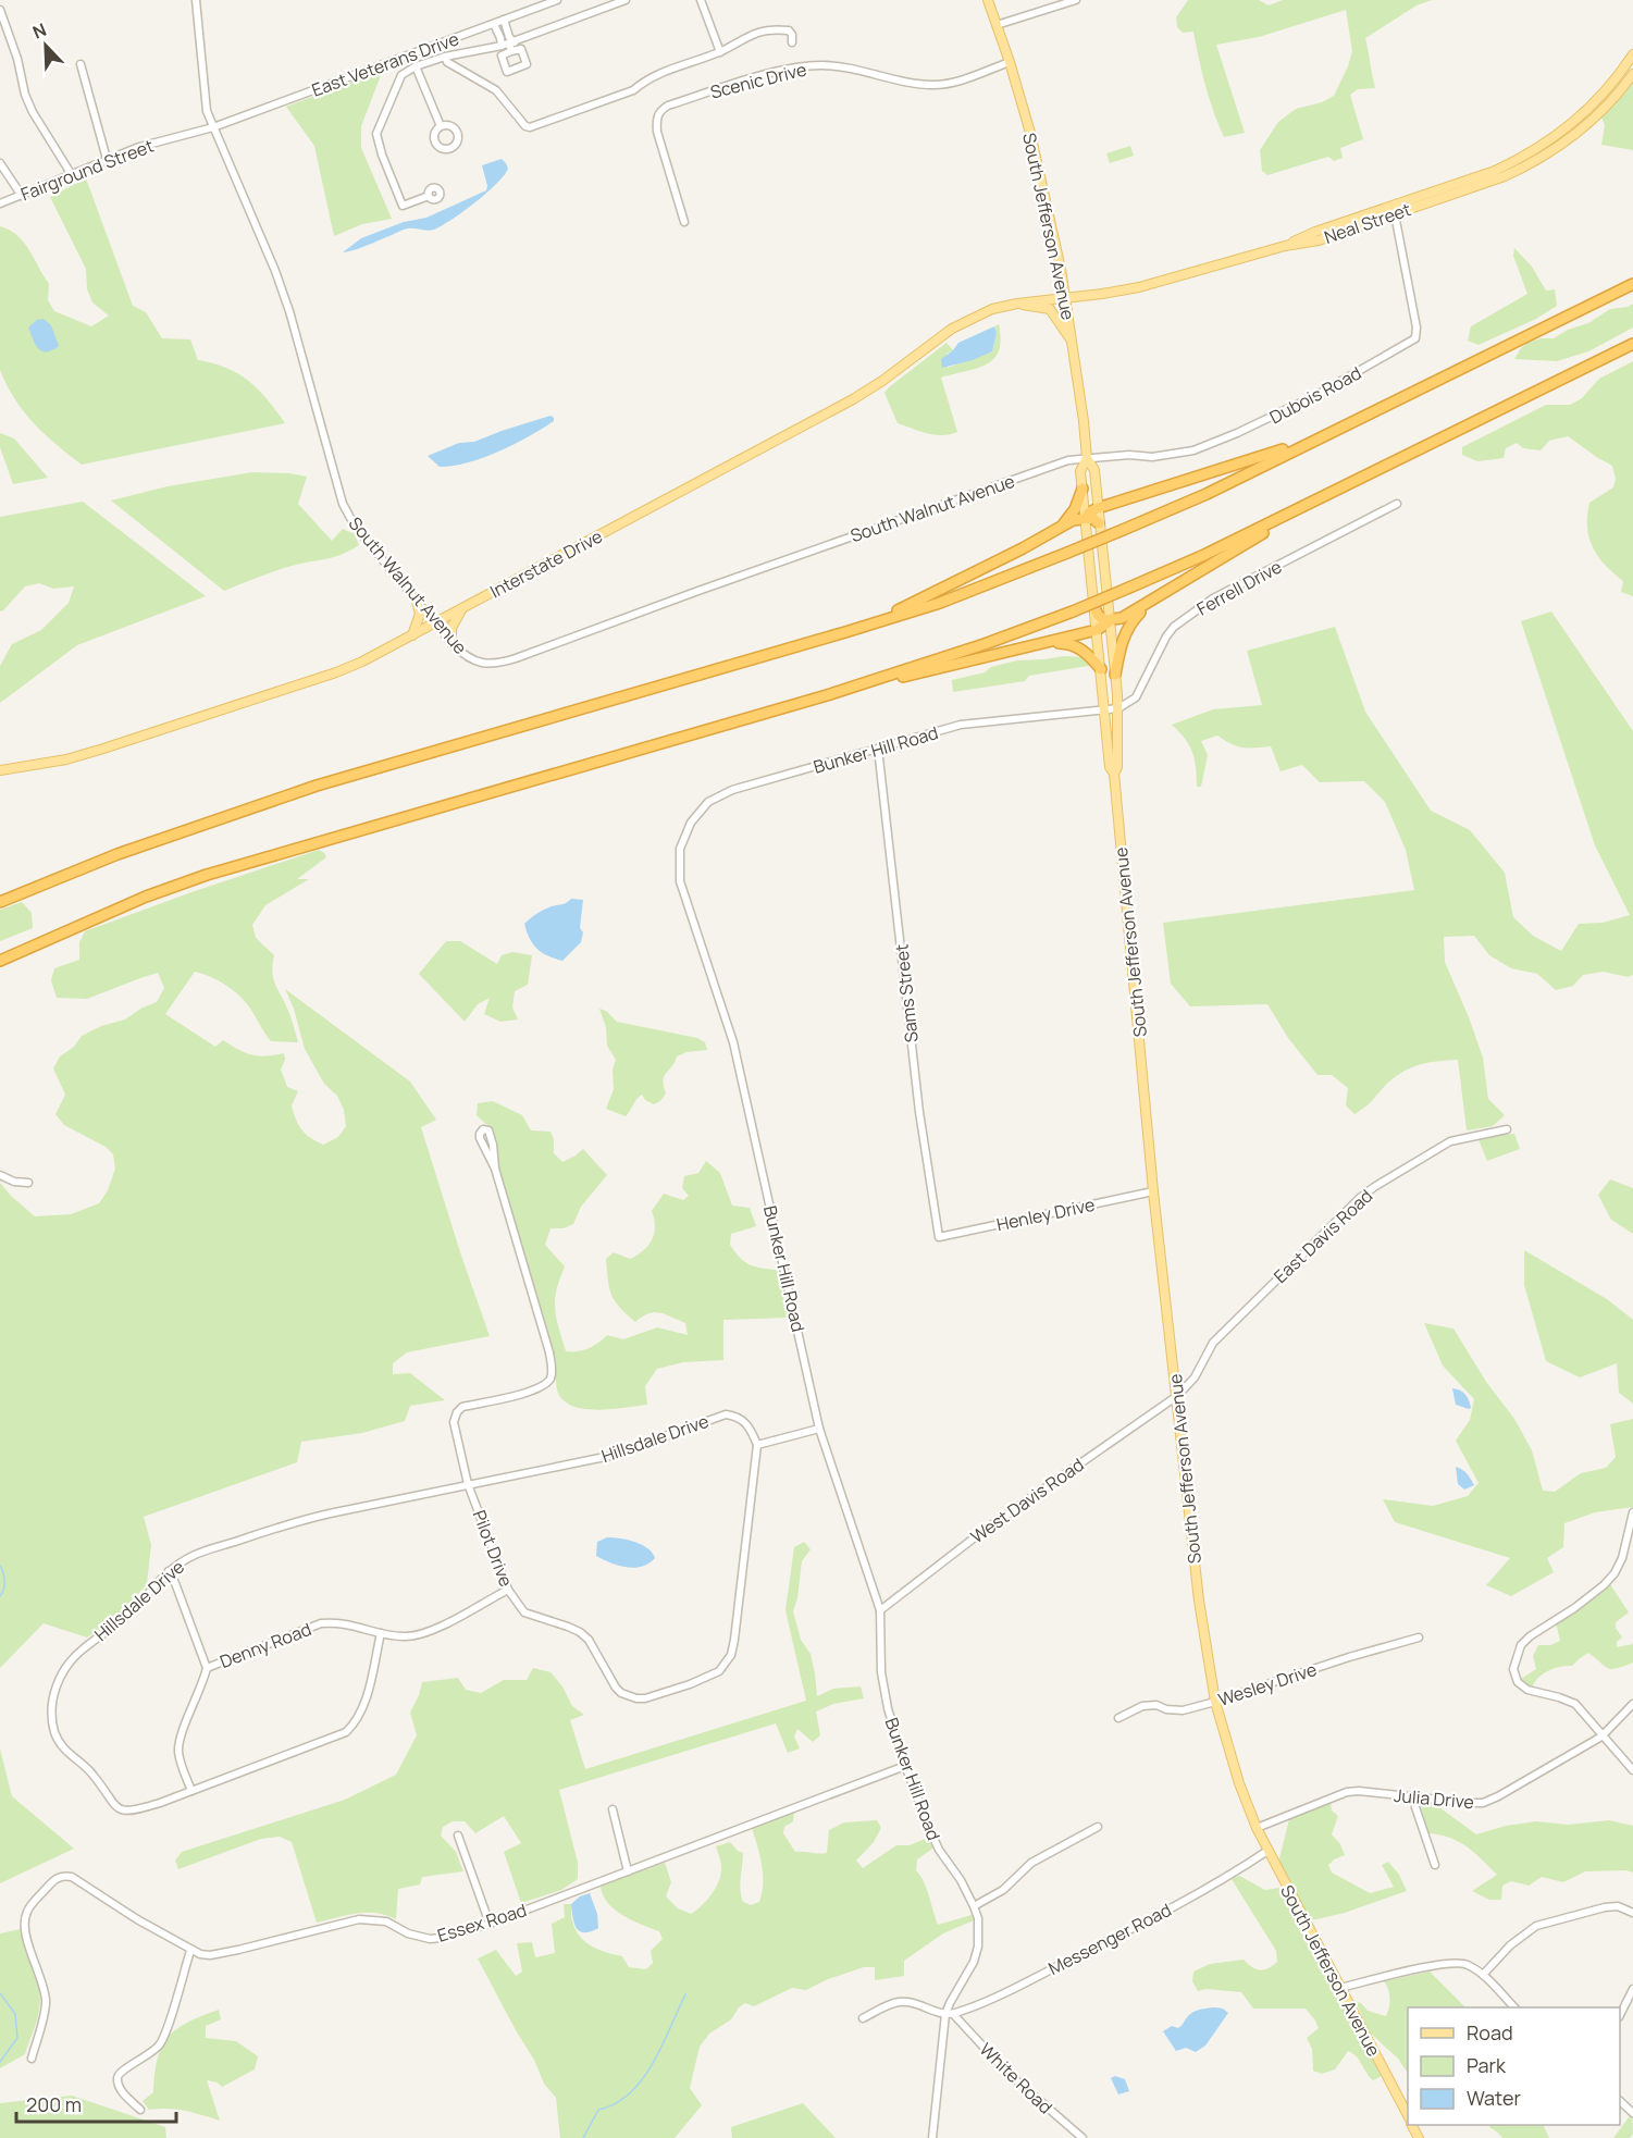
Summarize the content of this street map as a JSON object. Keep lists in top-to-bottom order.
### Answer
{
  "streets": {
    "main road": ["Neal Street", "South Jefferson Avenue", "Interstate Drive"],
    "street": [
      "East Veterans Drive",
      "Scenic Drive",
      "Fairground Street",
      "Dubois Road",
      "South Walnut Avenue",
      "Ferrell Drive",
      "Bunker Hill Road",
      "Sams Street",
      "Henley Drive",
      "East Davis Road",
      "Hillsdale Drive",
      "West Davis Road",
      "Pilot Drive",
      "Denny Road",
      "Wesley Drive",
      "Julia Drive",
      "Essex Road",
      "Messenger Road",
      "White Road"
    ]
  },
  "crossings": [
    ["East Veterans Drive", "Fairground Street"],
    ["East Veterans Drive", "South Walnut Avenue"],
    ["Scenic Drive", "South Jefferson Avenue"],
    ["Fairground Street", "South Walnut Avenue"],
    ["Neal Street", "South Jefferson Avenue"],
    ["Neal Street", "Dubois Road"],
    ["Neal Street", "Interstate Drive"],
    ["South Jefferson Avenue", "Dubois Road"],
    ["South Jefferson Avenue", "South Walnut Avenue"],
    ["South Jefferson Avenue", "Interstate Drive"],
    ["South Jefferson Avenue", "Ferrell Drive"],
    ["South Jefferson Avenue", "Bunker Hill Road"],
    ["South Jefferson Avenue", "Henley Drive"],
    ["South Jefferson Avenue", "East Davis Road"],
    ["South Jefferson Avenue", "West Davis Road"],
    ["South Jefferson Avenue", "Wesley Drive"],
    ["South Jefferson Avenue", "Julia Drive"],
    ["South Jefferson Avenue", "Messenger Road"],
    ["Dubois Road", "South Walnut Avenue"],
    ["South Walnut Avenue", "Interstate Drive"],
    ["Ferrell Drive", "Bunker Hill Road"],
    ["Bunker Hill Road", "Sams Street"],
    ["Bunker Hill Road", "West Davis Road"],
    ["Bunker Hill Road", "Essex Road"],
    ["Bunker Hill Road", "Messenger Road"],
    ["Bunker Hill Road", "White Road"],
    ["Sams Street", "Henley Drive"],
    ["East Davis Road", "West Davis Road"],
    ["Hillsdale Drive", "Pilot Drive"],
    ["Hillsdale Drive", "Denny Road"],
    ["Pilot Drive", "Denny Road"],
    ["Messenger Road", "White Road"]
  ],
  "legend": ["Road", "Park", "Water"],
  "scale_bar": "200 m",
  "north": "top left"
}
